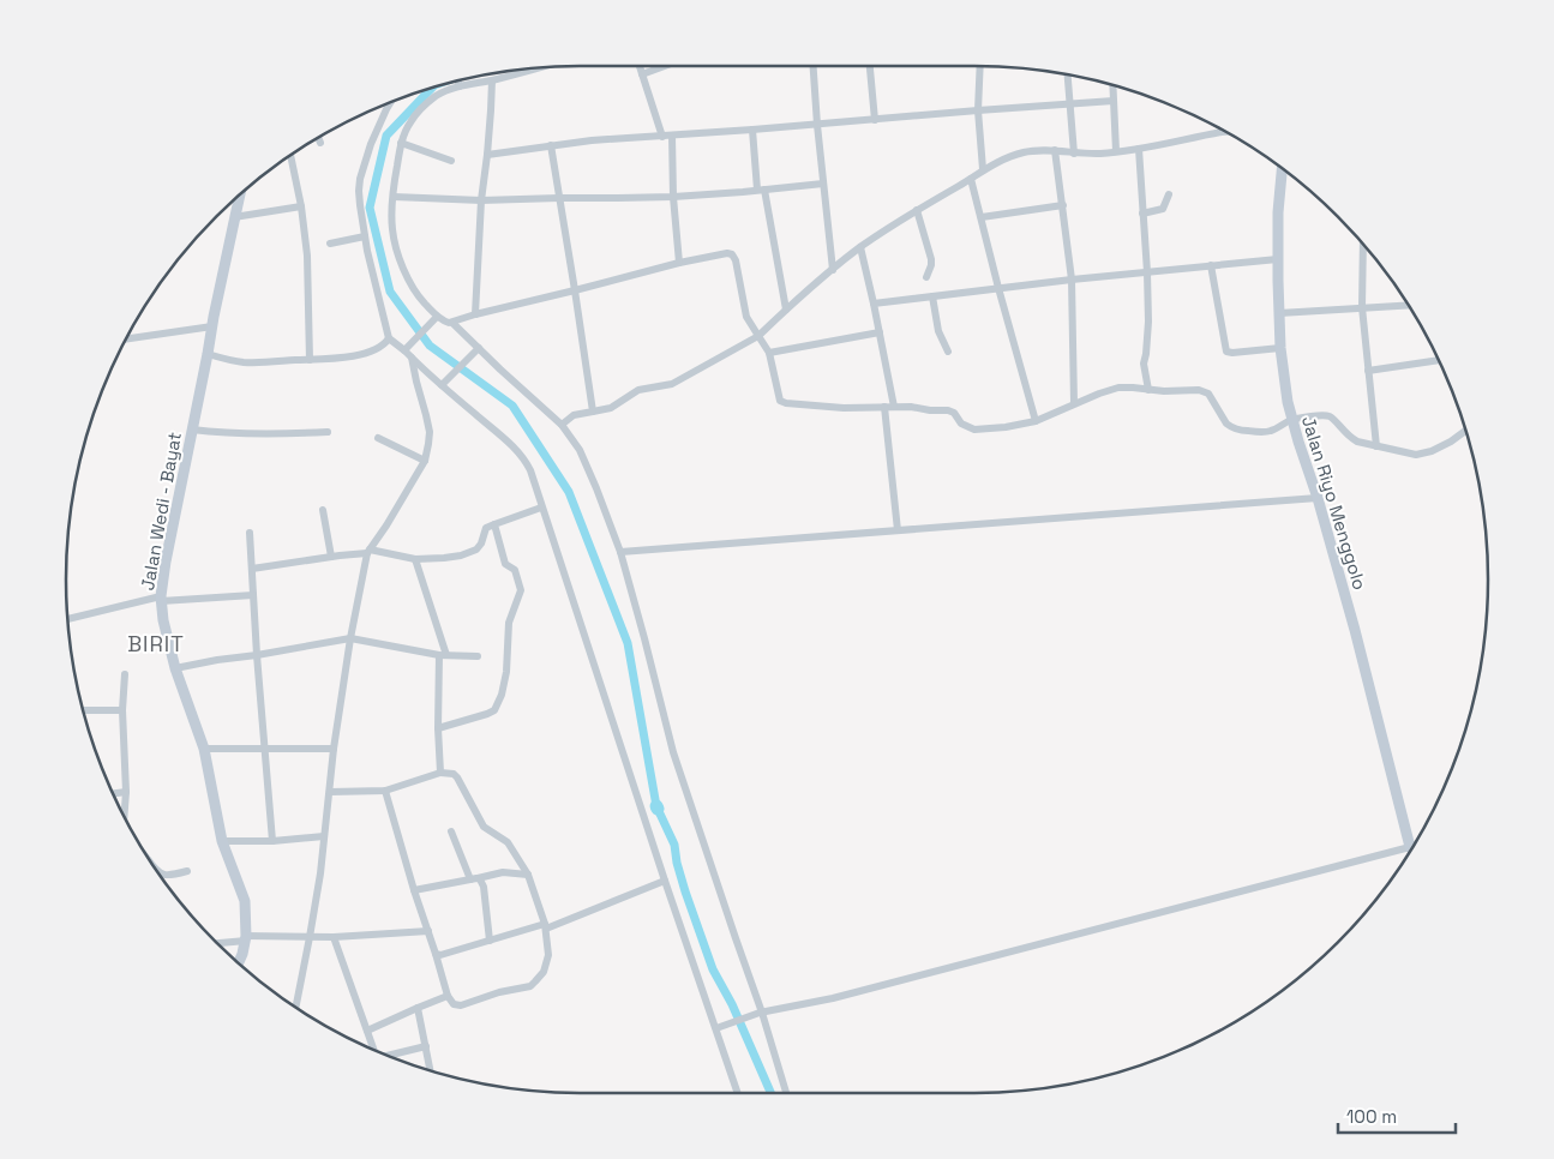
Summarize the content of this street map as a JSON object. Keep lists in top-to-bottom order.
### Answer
{
  "streets": {
    "main road": ["Jalan Riyo Menggolo", "Jalan Wedi - Bayat"]
  },
  "districts": ["BIRIT"],
  "scale_bar": "100 m"
}
